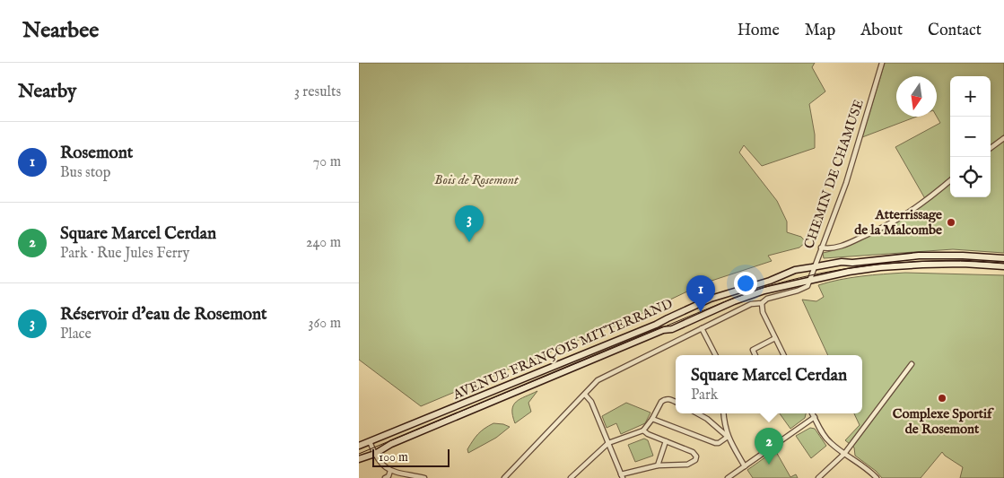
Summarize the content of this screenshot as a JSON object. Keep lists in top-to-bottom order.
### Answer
{
  "streets": {
    "main road": ["AVENUE FRANÇOIS MITTERRAND"],
    "street": ["CHEMIN DE CHAMUSE"]
  },
  "crossings": [
    ["CHEMIN DE CHAMUSE", "AVENUE FRANÇOIS MITTERRAND"]
  ],
  "parks": ["Bois de Rosemont"],
  "places": ["Atterrissage de la Malcombe", "Complexe Sportif de Rosemont"],
  "scale_bar": "100 m",
  "north": "bottom",
  "page": {
    "header": "Nearbee",
    "nav": [
      "Home",
      "Map",
      "About",
      "Contact"
    ],
    "heading": ["Nearby", "3 results"],
    "map_buttons": ["+", "−"],
    "list": [
      {
        "mark": "1",
        "name": "Rosemont",
        "note": "Bus stop",
        "value": "70 m"
      },
      {
        "mark": "2",
        "name": "Square Marcel Cerdan",
        "note": "Park · Rue Jules Ferry",
        "value": "240 m"
      },
      {
        "mark": "3",
        "name": "Réservoir d'eau de Rosemont",
        "note": "Place",
        "value": "360 m"
      }
    ],
    "pins": ["3", "1", "2"],
    "popup": ["Square Marcel Cerdan", "Park"],
    "scale": "100 m"
  }
}
